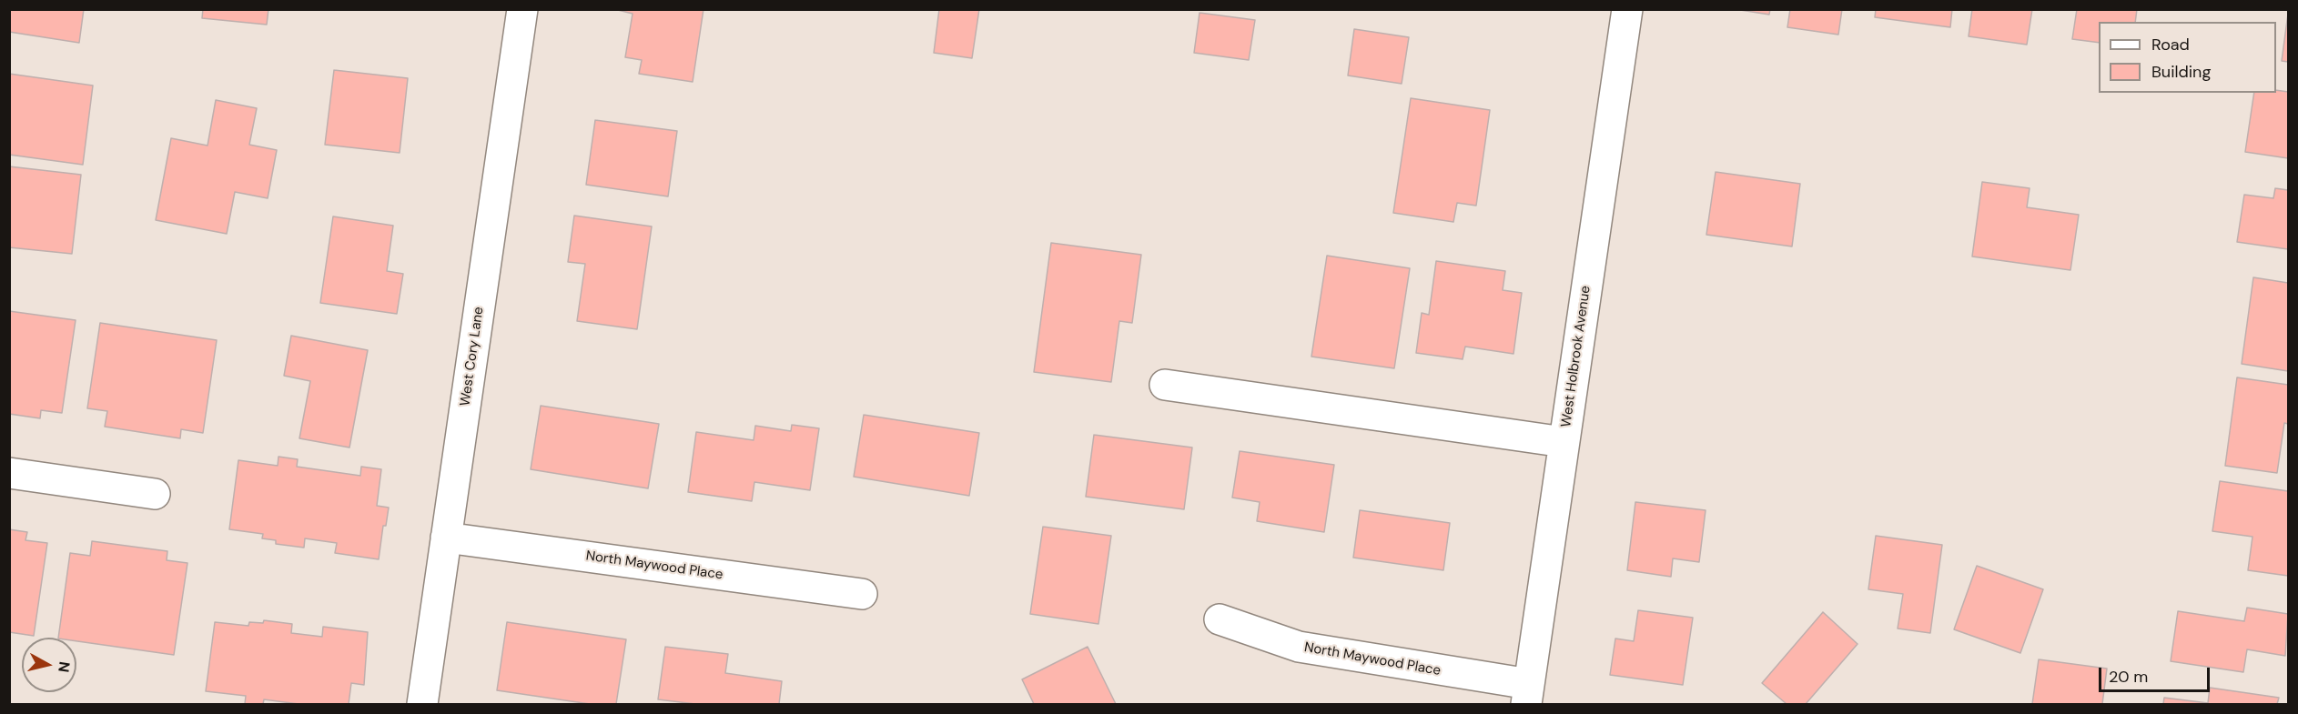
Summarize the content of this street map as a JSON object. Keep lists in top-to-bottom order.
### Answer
{
  "streets": {
    "street": ["West Cory Lane", "West Holbrook Avenue", "North Maywood Place"]
  },
  "crossings": [
    ["West Cory Lane", "North Maywood Place"],
    ["West Holbrook Avenue", "North Maywood Place"]
  ],
  "legend": ["Road", "Building"],
  "scale_bar": "20 m",
  "north": "right"
}
